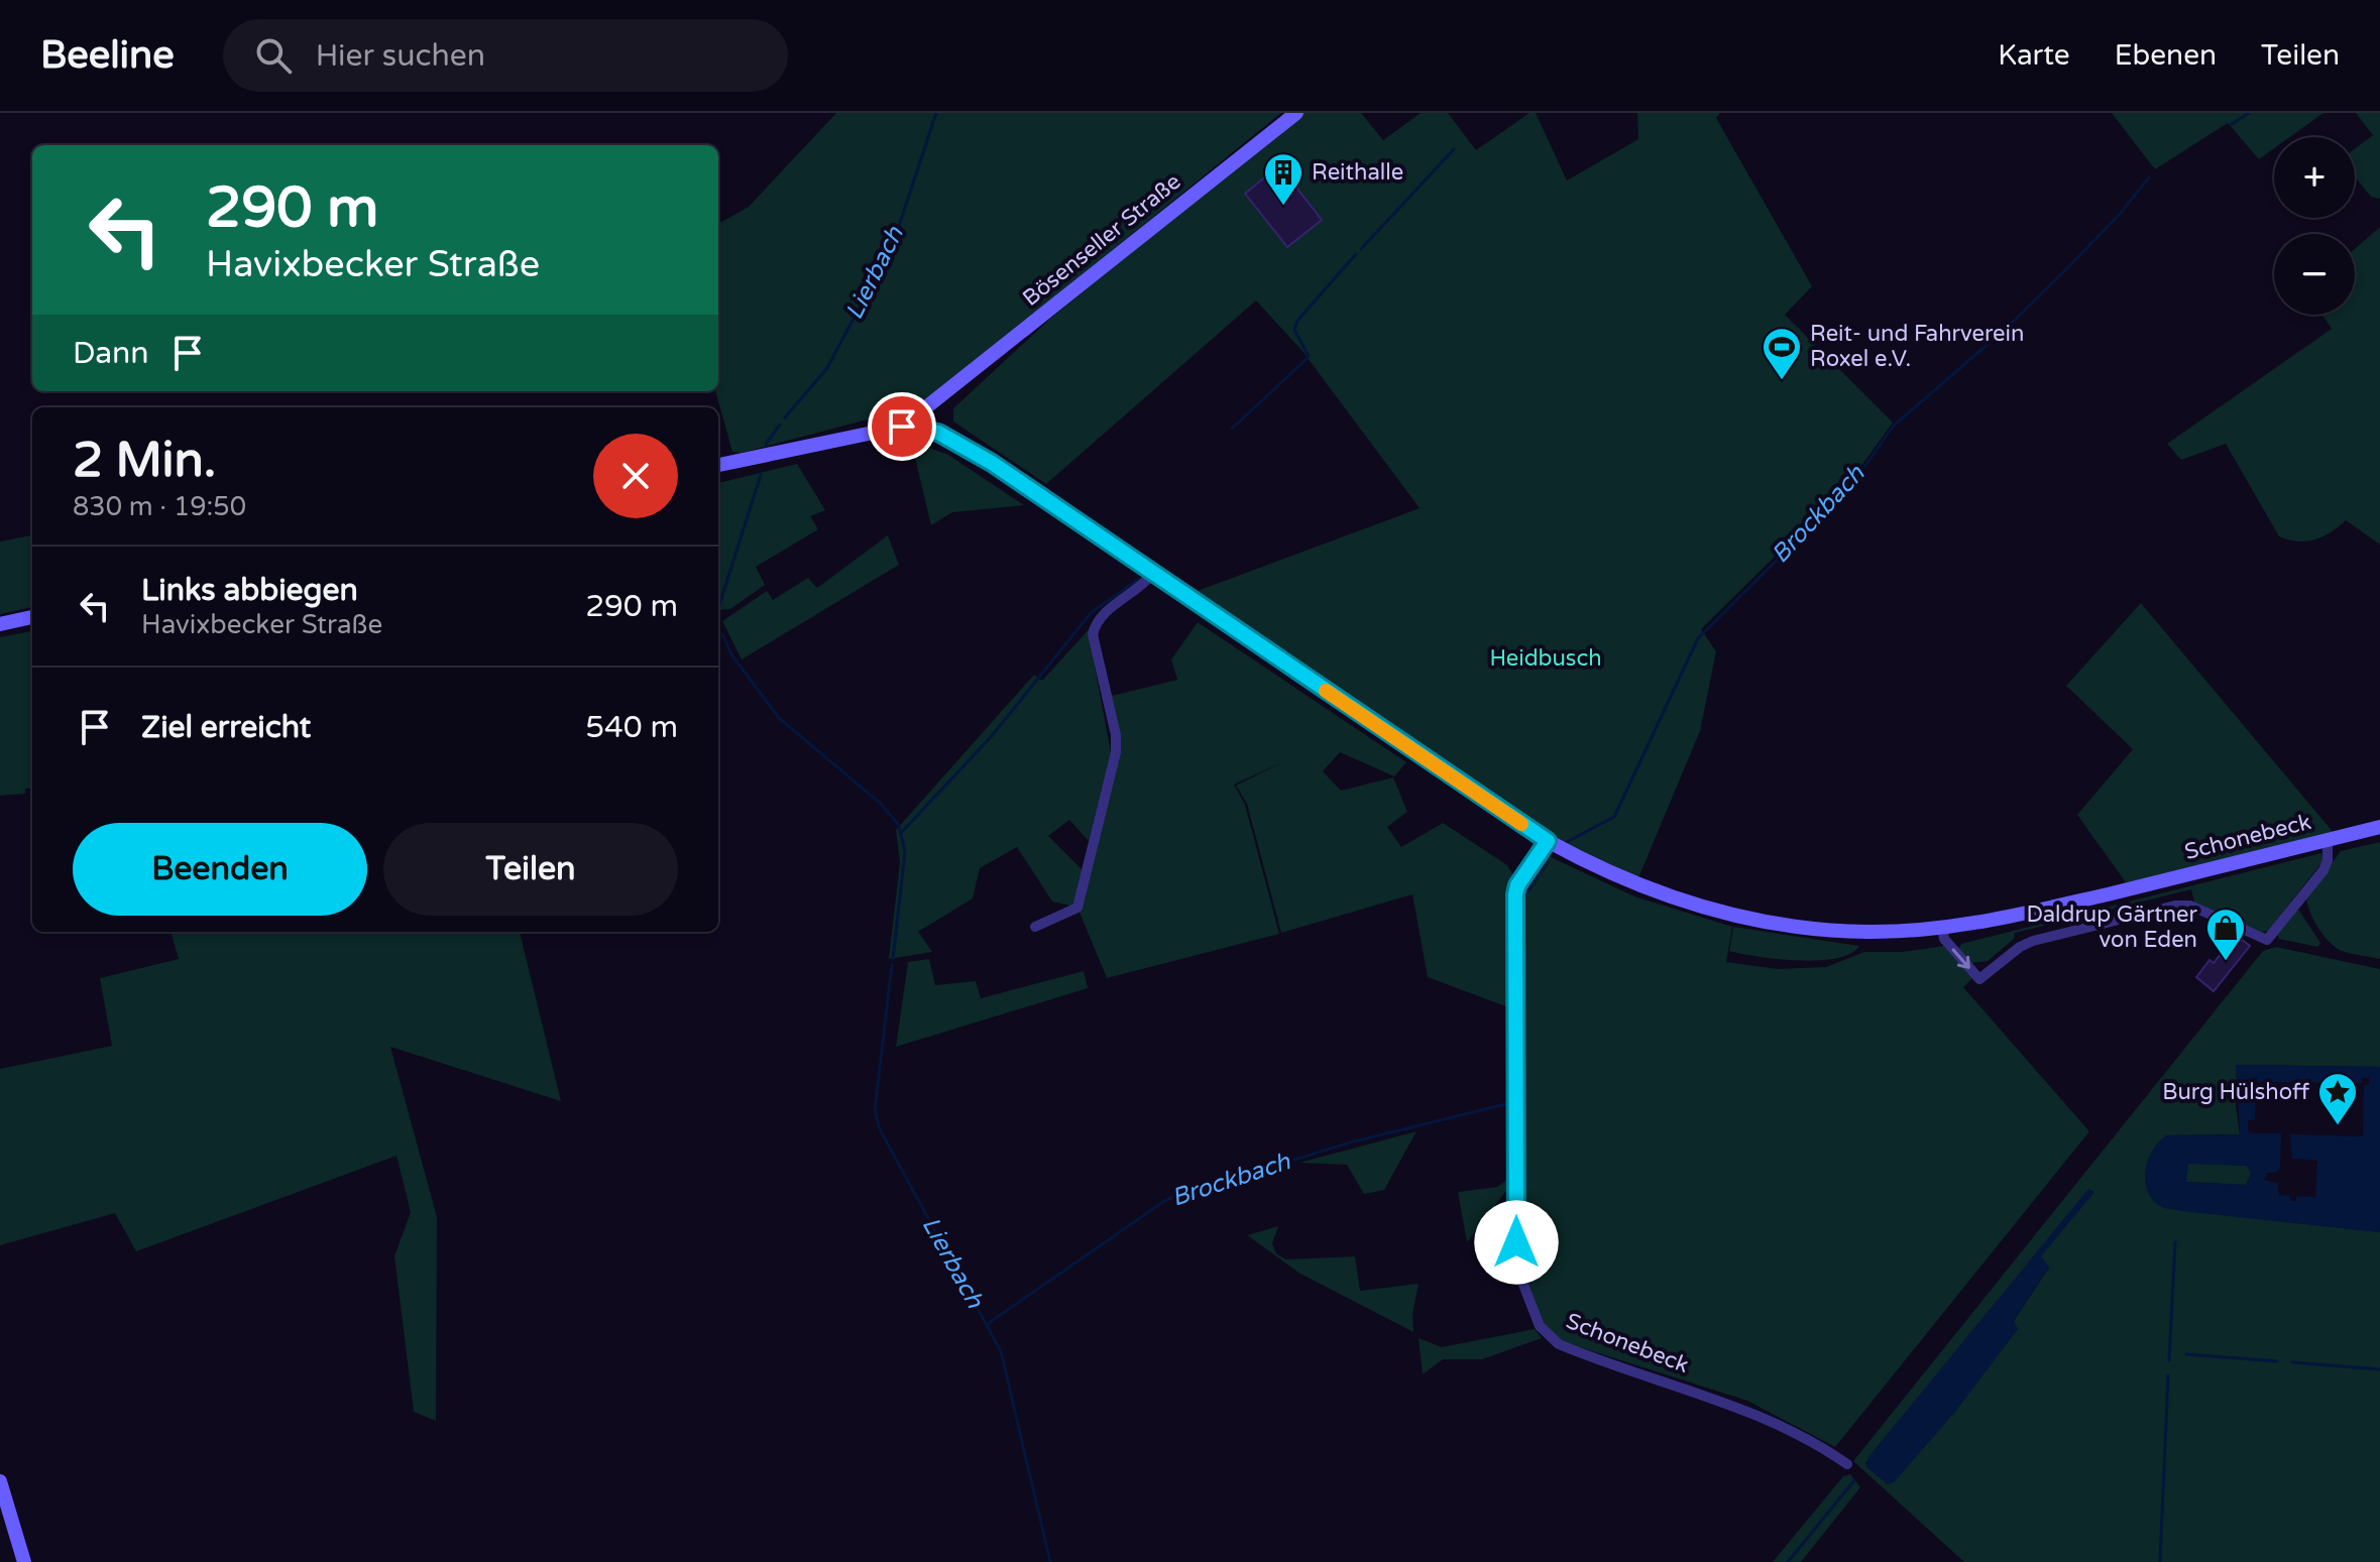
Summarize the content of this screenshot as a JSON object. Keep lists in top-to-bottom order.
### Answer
{
  "streets": {
    "main road": ["Bösenseller Straße", "Schonebeck"]
  },
  "water": ["Lierbach", "Brockbach"],
  "parks": ["Heidbusch"],
  "places": {
    "building": ["Reithalle"],
    "sports": ["Reit- und Fahrverein Roxel e.V."],
    "shop": ["Daldrup Gärtner von Eden"],
    "place": ["Burg Hülshoff"]
  },
  "page": {
    "header": "Beeline",
    "search": "Hier suchen",
    "nav": ["Karte", "Ebenen", "Teilen"],
    "map_buttons": ["+", "−"],
    "turn": ["290 m", "Havixbecker Straße"],
    "then": "Dann",
    "heading": ["2 Min.", "830 m · 19:50"],
    "list": [
      {
        "name": "Links abbiegen",
        "note": "Havixbecker Straße",
        "value": "290 m"
      },
      {
        "name": "Ziel erreicht",
        "value": "540 m"
      }
    ],
    "buttons": ["Beenden", "Teilen"]
  }
}
